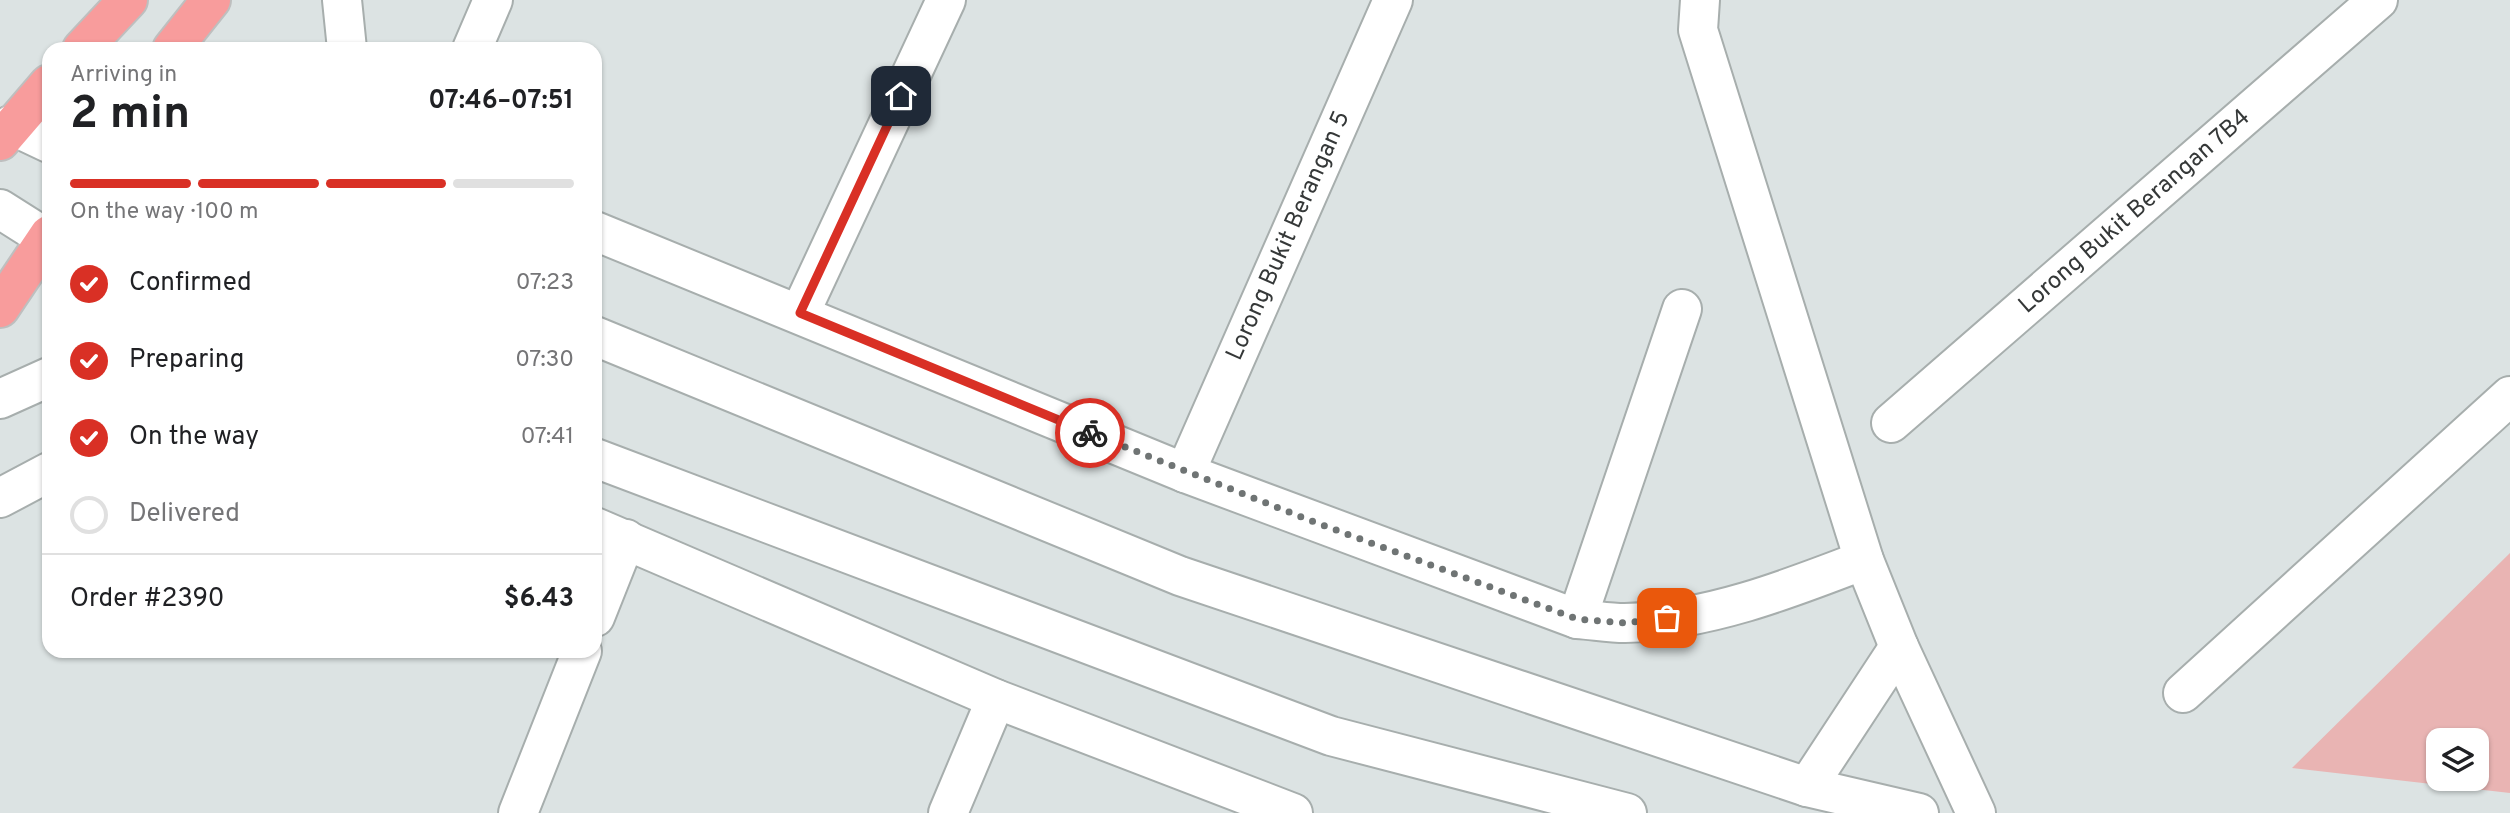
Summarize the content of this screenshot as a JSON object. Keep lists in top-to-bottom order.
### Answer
{
  "streets": {
    "street": ["Lorong Bukit Berangan 7B4", "Lorong Bukit Berangan 5"]
  },
  "page": {
    "heading": ["2 min", "Arriving in", "07:46–07:51"],
    "panel": ["Order #2390", "$6.43"],
    "bar": "On the way · 100 m",
    "list": [
      ["Confirmed", "07:23"],
      ["Preparing", "07:30"],
      ["On the way", "07:41"],
      "Delivered"
    ]
  }
}
